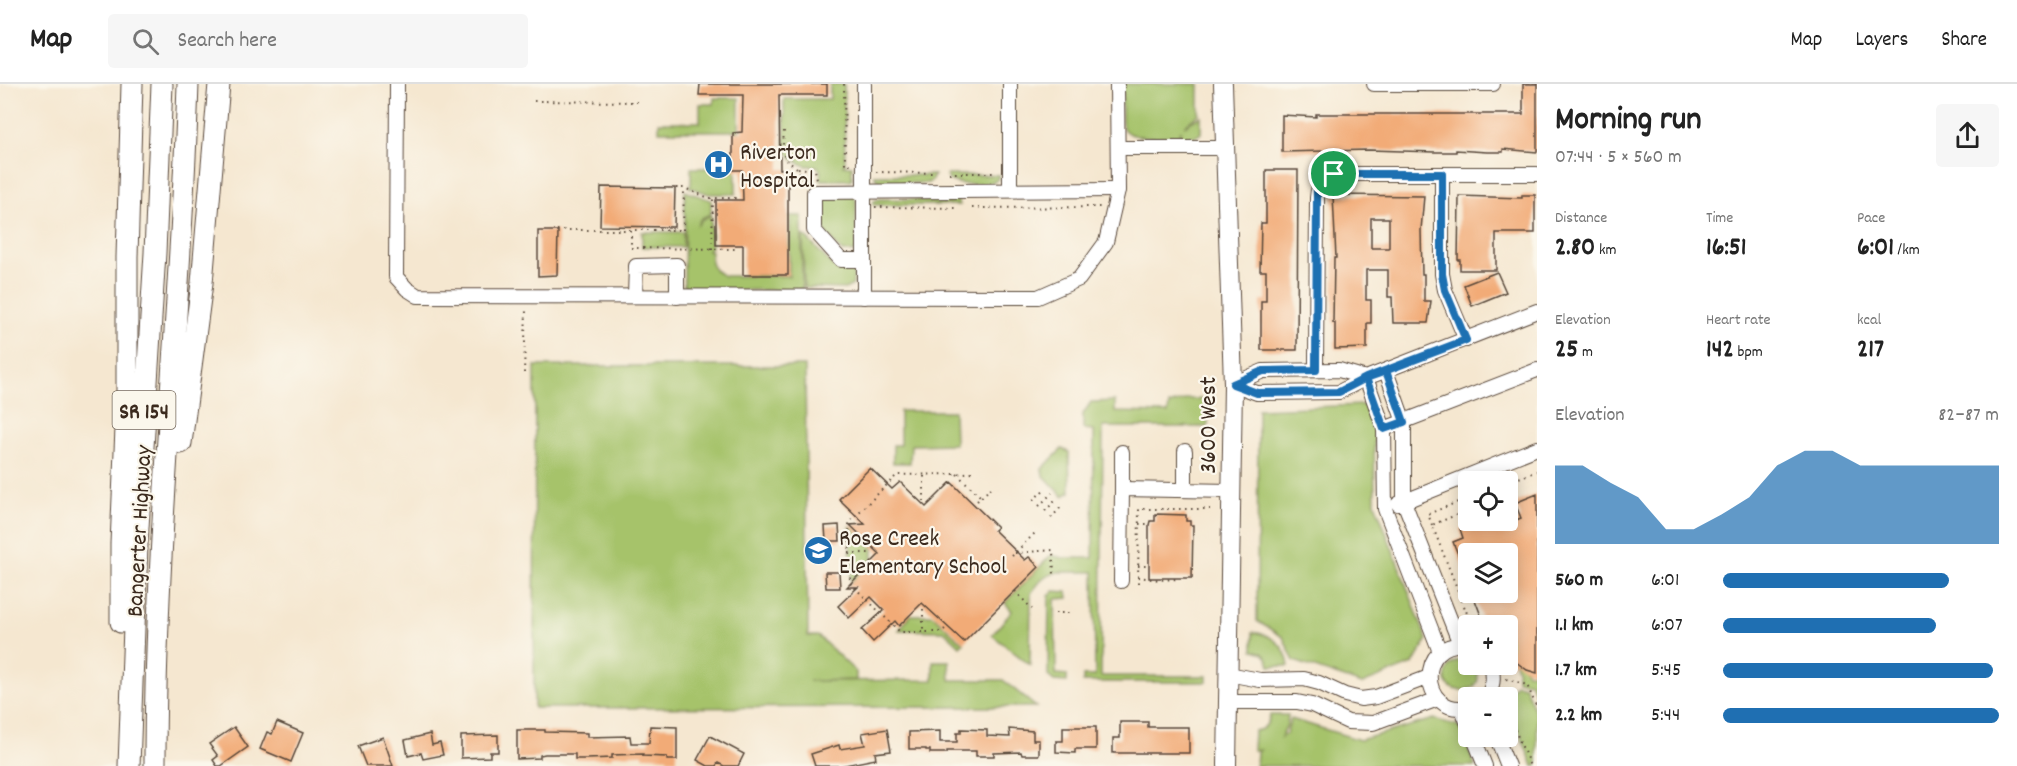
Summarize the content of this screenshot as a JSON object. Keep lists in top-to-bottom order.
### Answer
{
  "streets": {
    "highway": ["SR 154", "Bangerter Highway"],
    "main road": ["3600 West"]
  },
  "places": {
    "hospital": ["Riverton Hospital"],
    "school or university": ["Rose Creek Elementary School"]
  },
  "page": {
    "header": "Map",
    "search": "Search here",
    "nav": ["Map", "Layers", "Share"],
    "heading": ["Morning run", "07:44 · 5 × 560 m"],
    "stats": [
      ["Distance", "2.80 km"],
      ["Time", "16:51"],
      ["Pace", "6:01 /km"],
      ["Elevation", "25 m"],
      ["Heart rate", "142 bpm"],
      ["kcal", "217"]
    ],
    "chart": ["Elevation", "82–87 m"],
    "map_buttons": ["+", "−"],
    "list": [
      {
        "name": "560 m",
        "note": "6:01"
      },
      {
        "name": "1.1 km",
        "note": "6:07"
      },
      {
        "name": "1.7 km",
        "note": "5:45"
      },
      {
        "name": "2.2 km",
        "note": "5:44"
      }
    ]
  }
}
